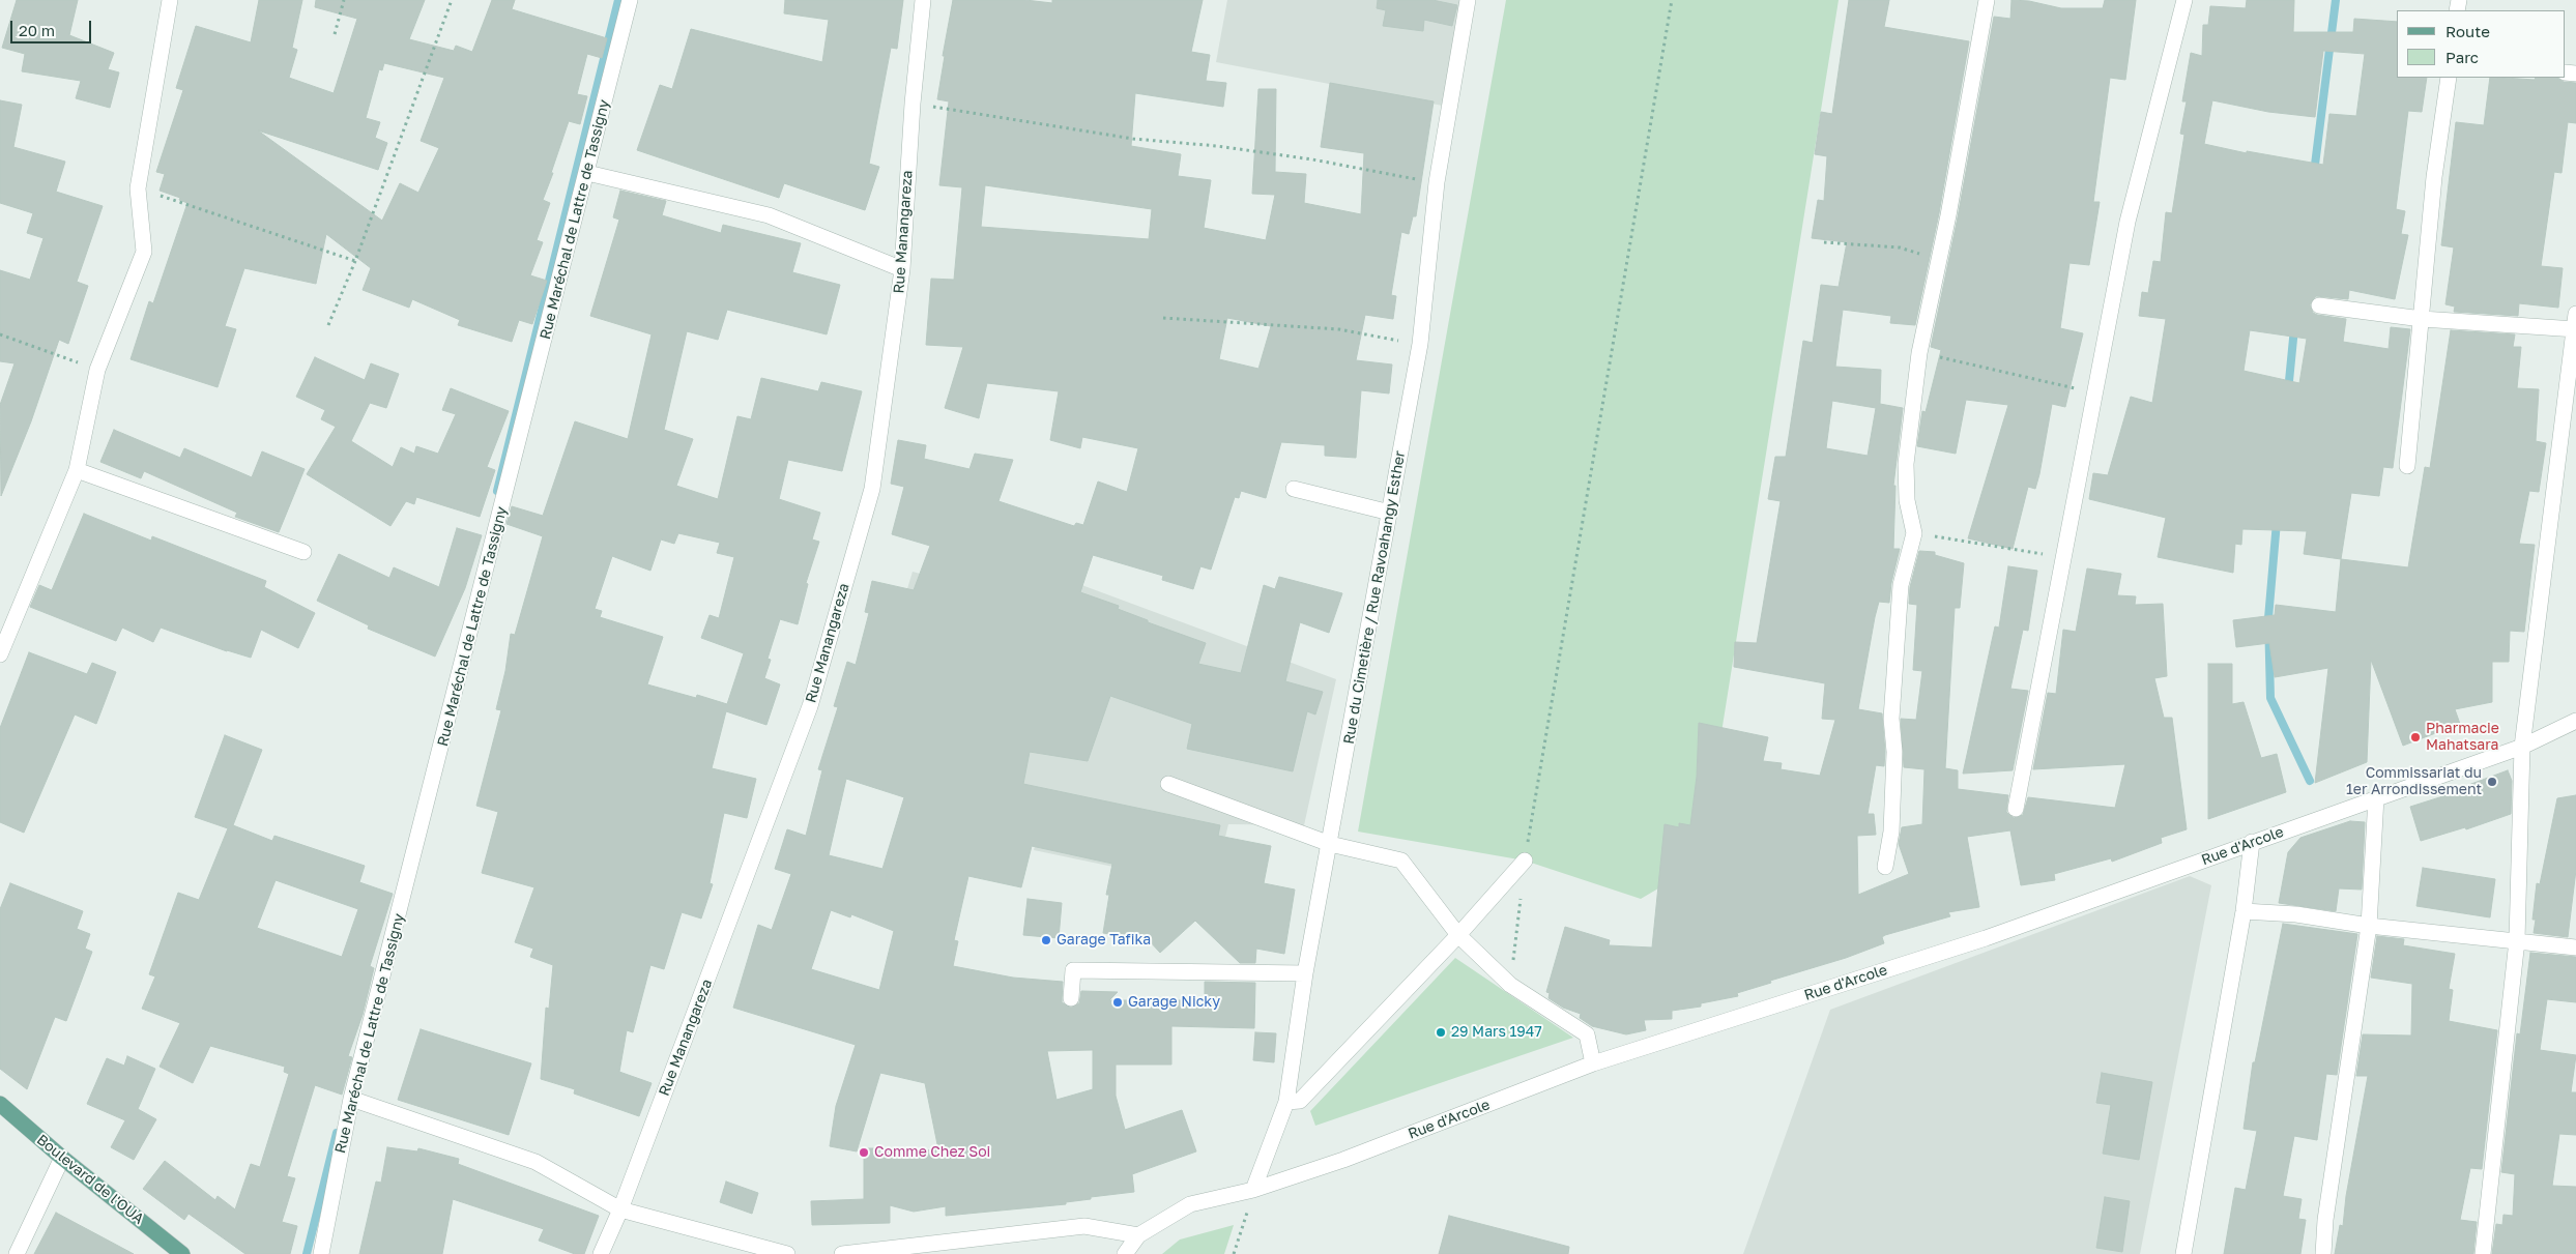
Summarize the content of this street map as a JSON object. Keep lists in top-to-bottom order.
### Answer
{
  "streets": {
    "main road": ["Boulevard de l'OUA"],
    "street": [
      "Rue Maréchal de Lattre de Tassigny",
      "Rue Manangareza",
      "Rue du Cimetière / Rue Ravoahangy Esther",
      "Rue d'Arcole"
    ]
  },
  "crossings": [
    ["Rue du Cimetière / Rue Ravoahangy Esther", "Rue d'Arcole"]
  ],
  "places": [
    "Pharmacie Mahatsara",
    "Commissariat du 1er Arrondissement",
    "Garage Tafika",
    "Garage Nicky",
    "29 Mars 1947",
    "Comme Chez Soi"
  ],
  "legend": ["Route", "Parc"],
  "scale_bar": "20 m"
}
